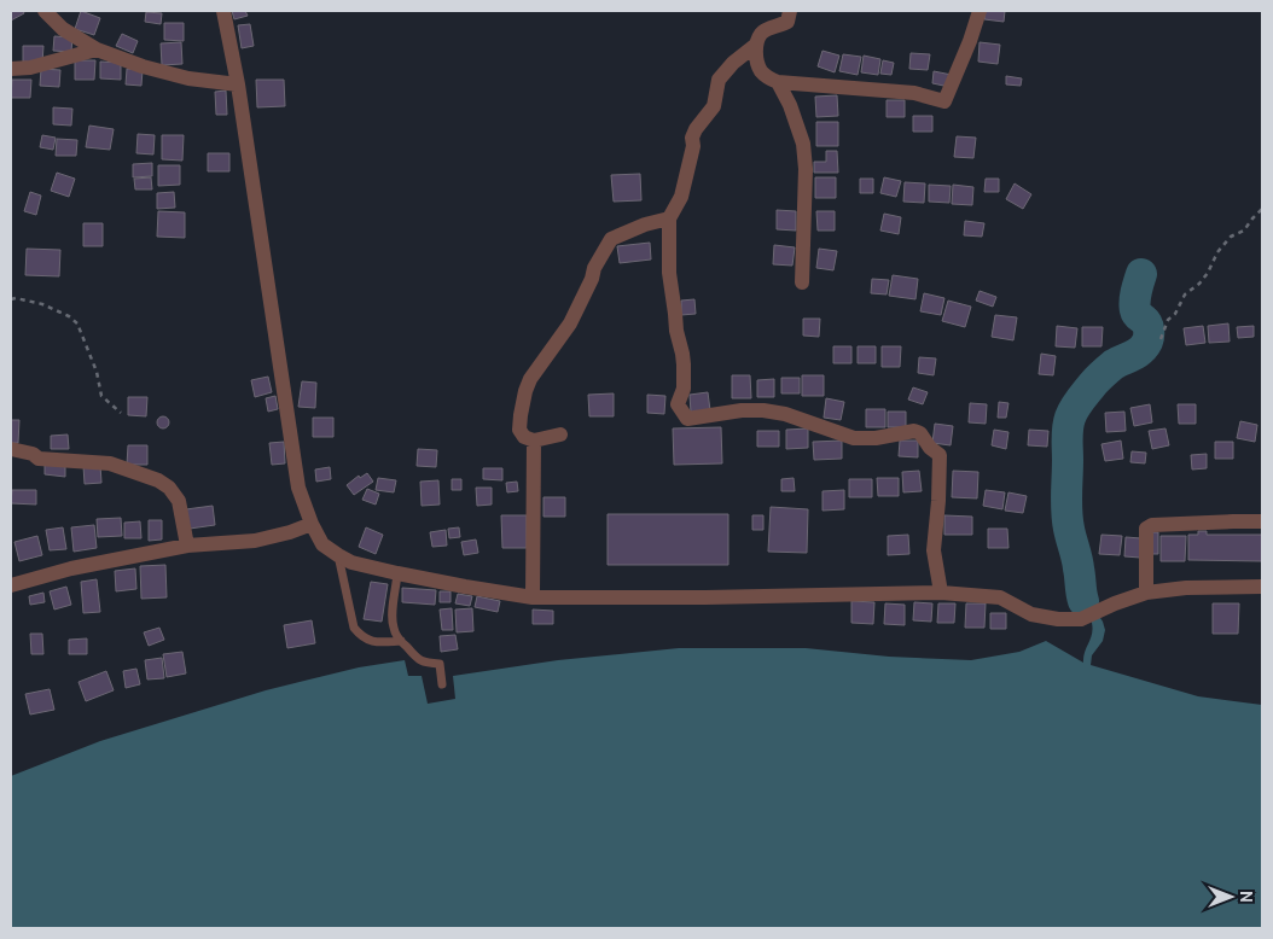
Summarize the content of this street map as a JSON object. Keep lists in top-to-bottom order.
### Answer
{
  "north": "right"
}
